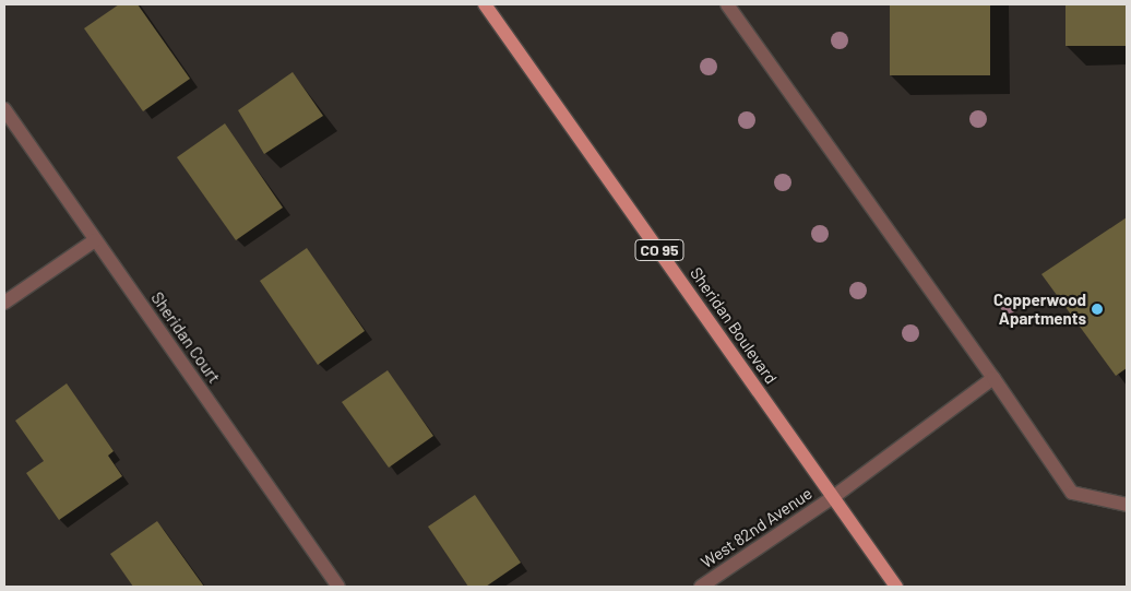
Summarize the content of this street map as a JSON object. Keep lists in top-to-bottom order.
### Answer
{
  "streets": {
    "main road": ["CO 95", "Sheridan Boulevard"],
    "street": ["Sheridan Court", "West 82nd Avenue"]
  },
  "crossings": [
    ["Sheridan Boulevard", "West 82nd Avenue"]
  ],
  "places": ["Copperwood Apartments"]
}
